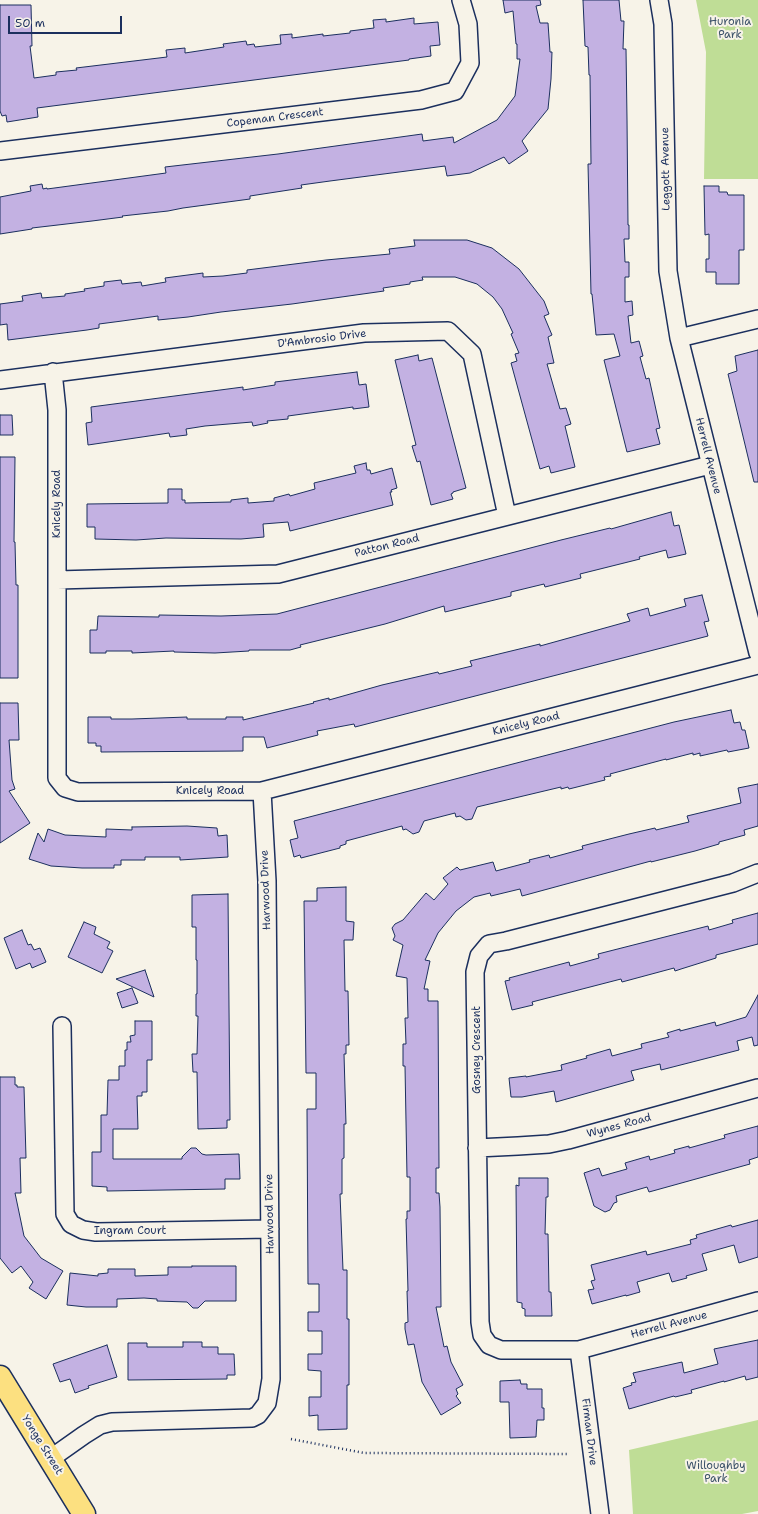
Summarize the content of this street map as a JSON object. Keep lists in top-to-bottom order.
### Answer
{
  "streets": {
    "main road": ["Yonge Street"],
    "street": [
      "Copeman Crescent",
      "Leggott Avenue",
      "D'Ambrosio Drive",
      "Herrell Avenue",
      "Knicely Road",
      "Patton Road",
      "Harwood Drive",
      "Gosney Crescent",
      "Wynes Road",
      "Ingram Court",
      "Firman Drive"
    ]
  },
  "crossings": [
    ["Leggott Avenue", "Herrell Avenue"],
    ["D'Ambrosio Drive", "Knicely Road"],
    ["D'Ambrosio Drive", "Patton Road"],
    ["Herrell Avenue", "Patton Road"],
    ["Herrell Avenue", "Gosney Crescent"],
    ["Herrell Avenue", "Firman Drive"],
    ["Knicely Road", "Patton Road"],
    ["Knicely Road", "Harwood Drive"],
    ["Harwood Drive", "Ingram Court"],
    ["Harwood Drive", "Yonge Street"],
    ["Gosney Crescent", "Wynes Road"],
    ["Gosney Crescent", "Firman Drive"]
  ],
  "parks": ["Huronia Park", "Willoughby Park"],
  "scale_bar": "50 m"
}
